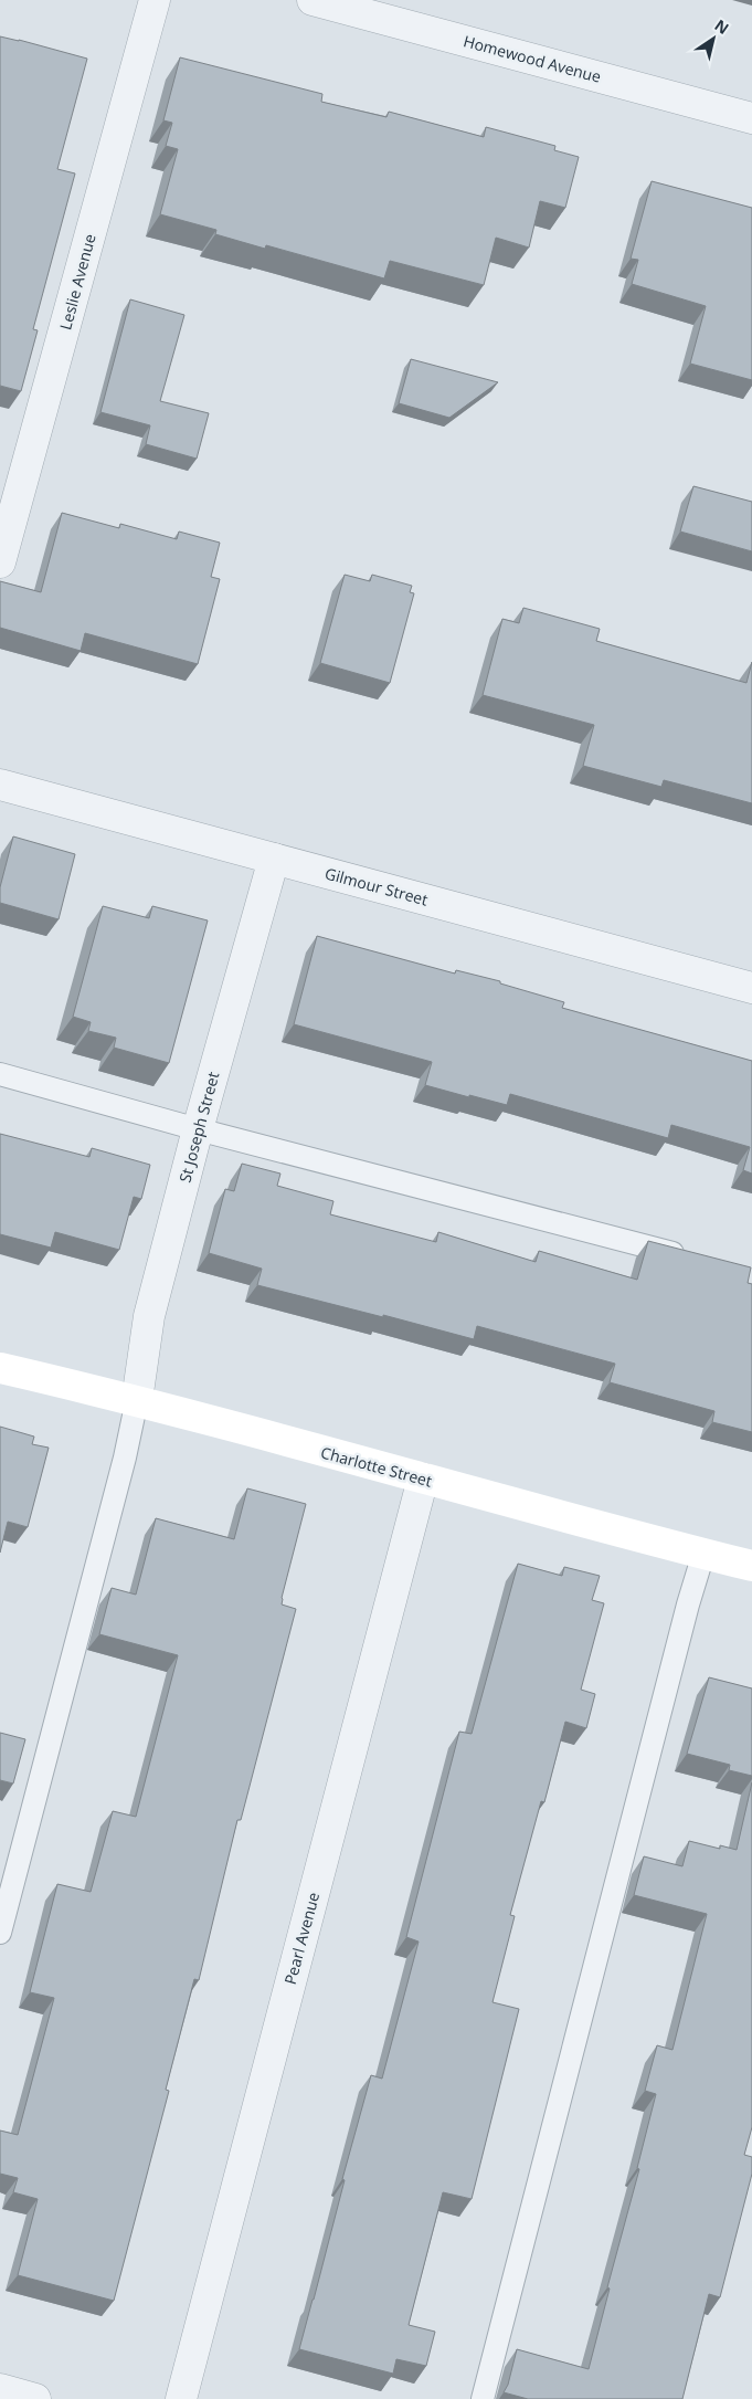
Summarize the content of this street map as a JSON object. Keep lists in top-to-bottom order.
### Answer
{
  "streets": {
    "main road": ["Charlotte Street"],
    "street": [
      "Homewood Avenue",
      "Leslie Avenue",
      "Gilmour Street",
      "St Joseph Street",
      "Pearl Avenue"
    ]
  },
  "crossings": [
    ["Gilmour Street", "St Joseph Street"],
    ["St Joseph Street", "Charlotte Street"],
    ["Charlotte Street", "Pearl Avenue"]
  ],
  "north": "top right"
}
